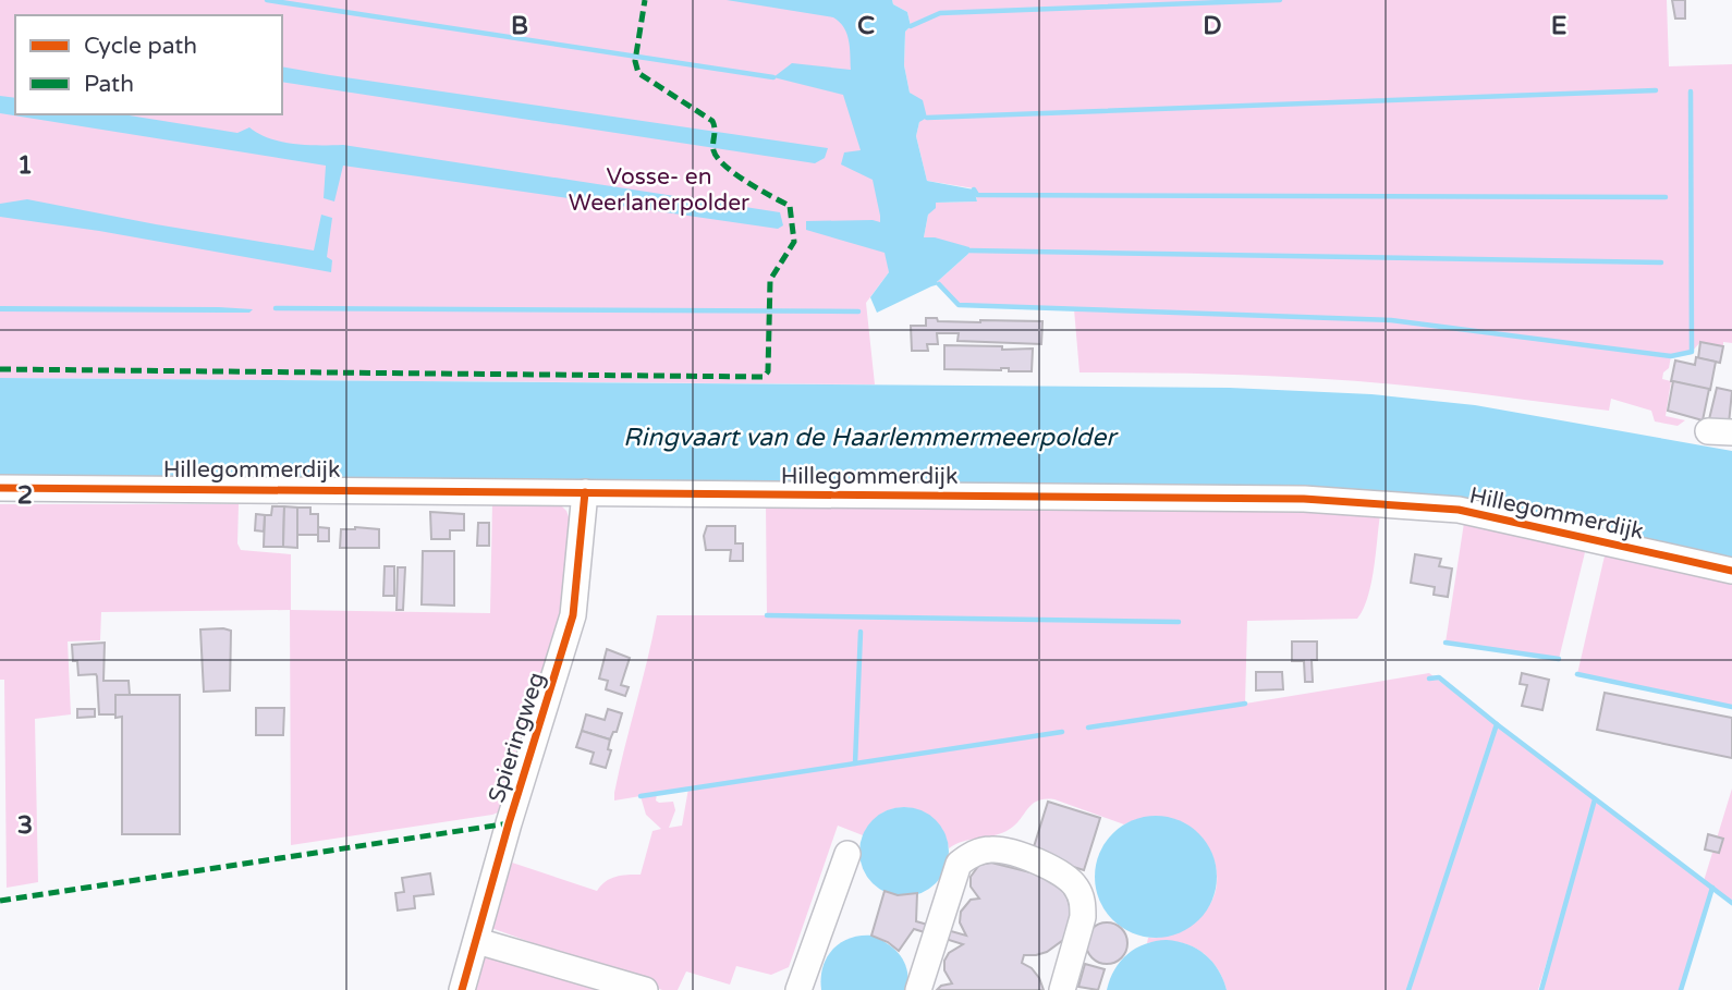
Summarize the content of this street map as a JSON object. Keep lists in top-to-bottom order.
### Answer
{
  "streets": {
    "street": ["Hillegommerdijk", "Spieringweg"]
  },
  "crossings": [
    ["Hillegommerdijk", "Spieringweg"]
  ],
  "water": ["Ringvaart van de Haarlemmermeerpolder"],
  "parks": ["Vosse- en Weerlanerpolder"],
  "legend": ["Cycle path", "Path"],
  "grid": {
    "columns": [
      "B",
      "C",
      "D",
      "E"
    ],
    "rows": ["1", "2", "3"]
  }
}
